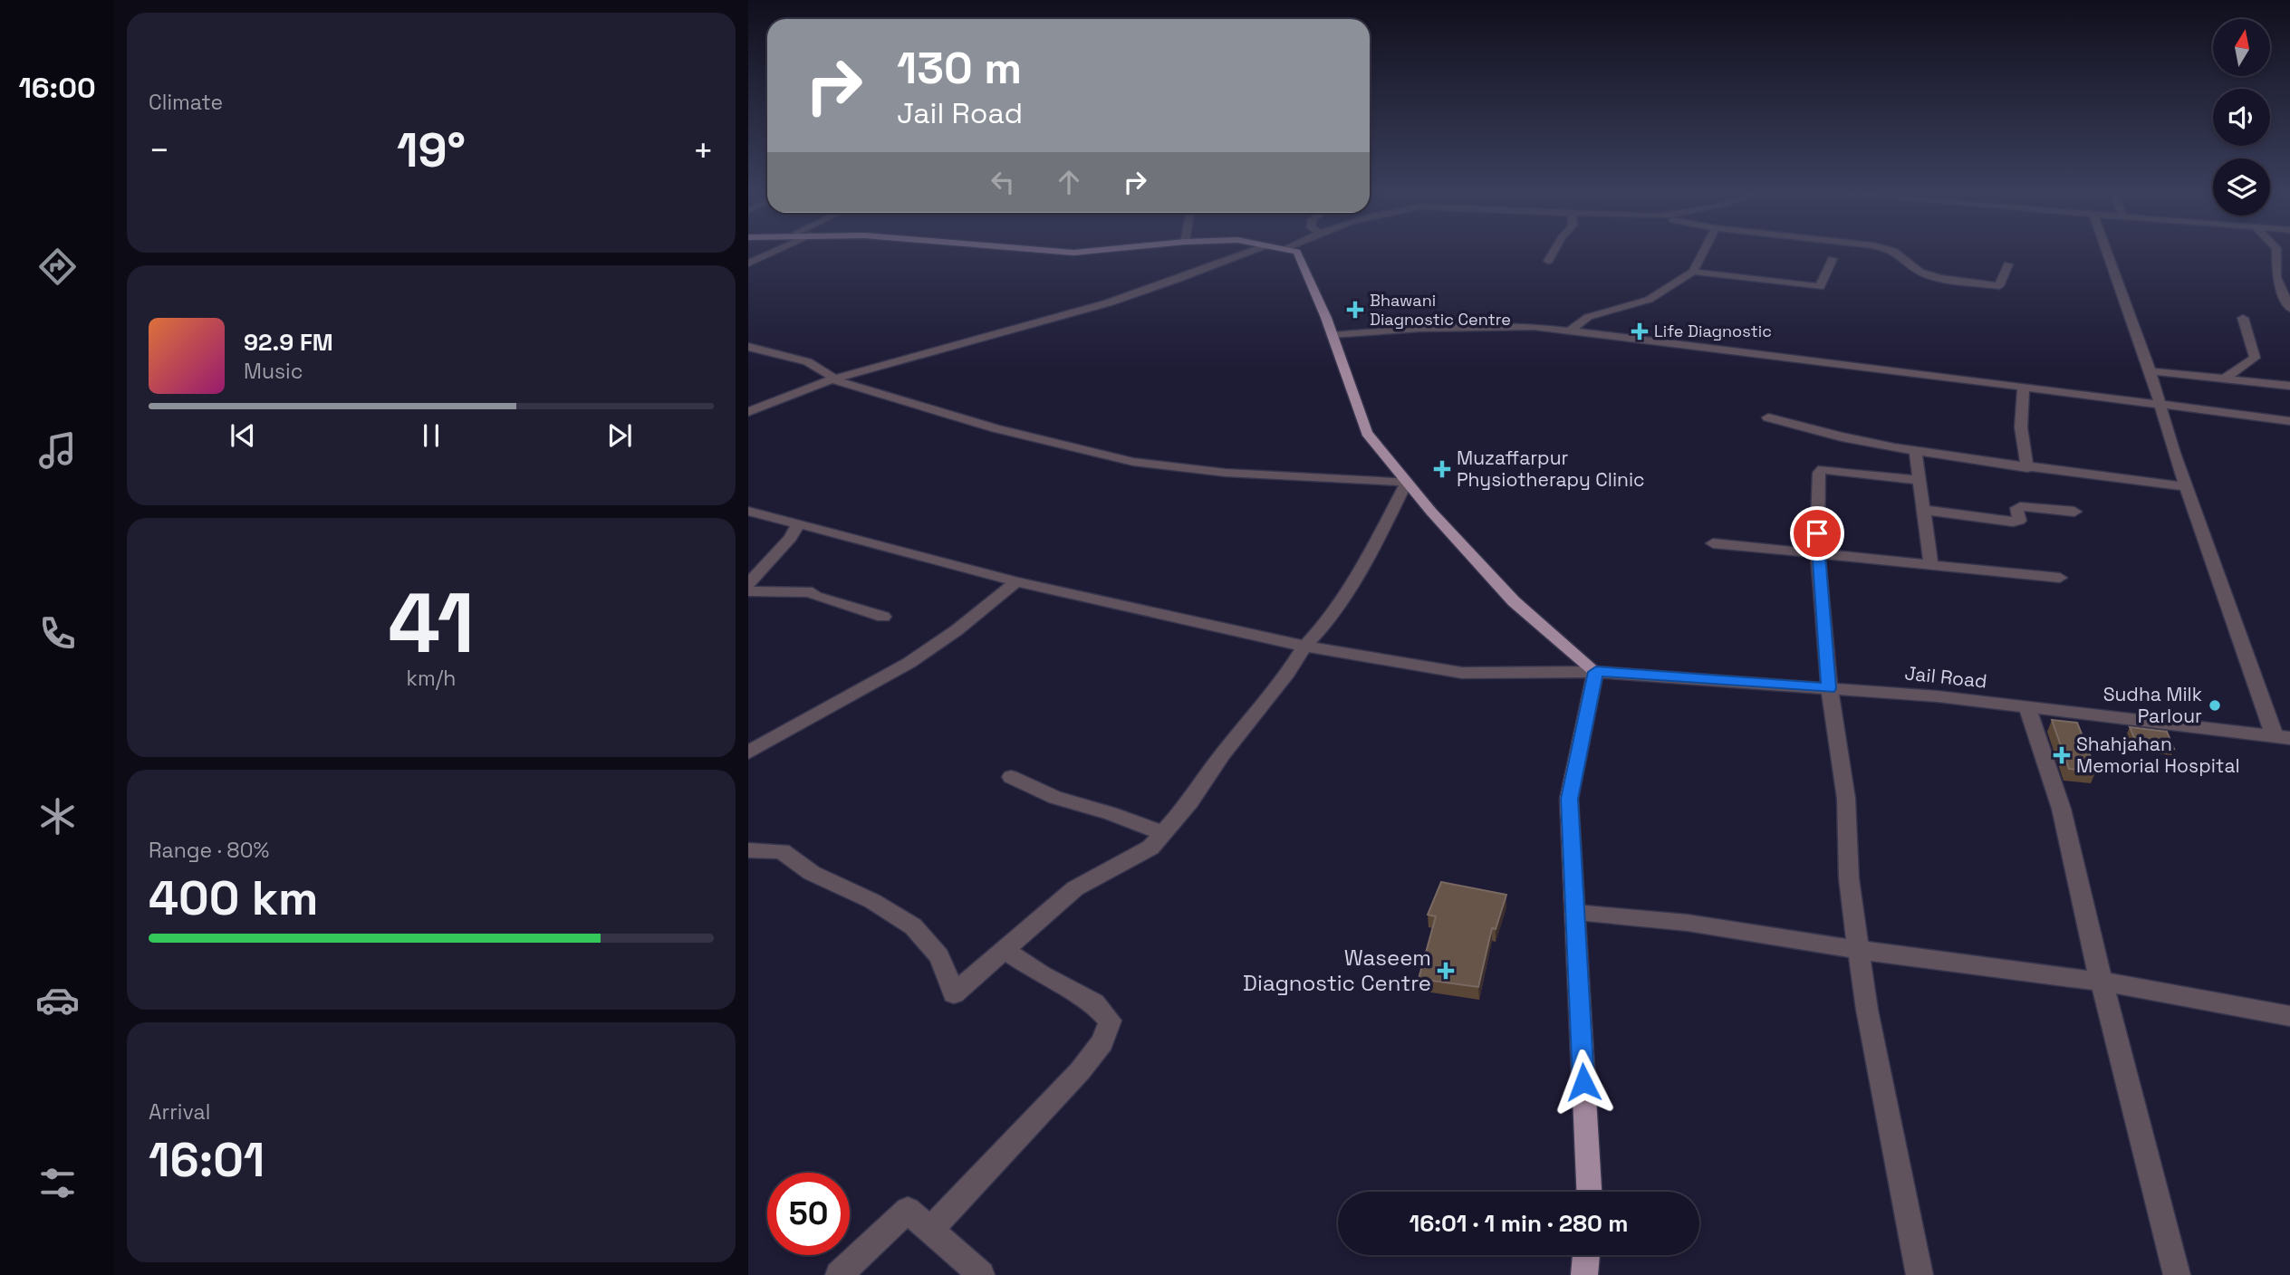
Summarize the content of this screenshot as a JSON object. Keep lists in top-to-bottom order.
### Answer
{
  "streets": {
    "street": ["Jail Road"]
  },
  "places": {
    "health": [
      "Bhawani Diagnostic Centre",
      "Life Diagnostic",
      "Muzaffarpur Physiotherapy Clinic",
      "Shahjahan Memorial Hospital",
      "Waseem Diagnostic Centre"
    ],
    "other": ["Sudha Milk Parlour"]
  },
  "north": "top",
  "page": {
    "tabs": "16:00",
    "tile": [
      "Climate",
      ["41", "km/h"],
      ["Range · 80%", "400 km"],
      ["Arrival", "16:01"]
    ],
    "turn": ["130 m", "Jail Road"],
    "heat": ["−", "19°", "+"],
    "song": ["92.9 FM", "Music"],
    "limit": "50",
    "trip": "16:01 · 1 min · 280 m"
  }
}
